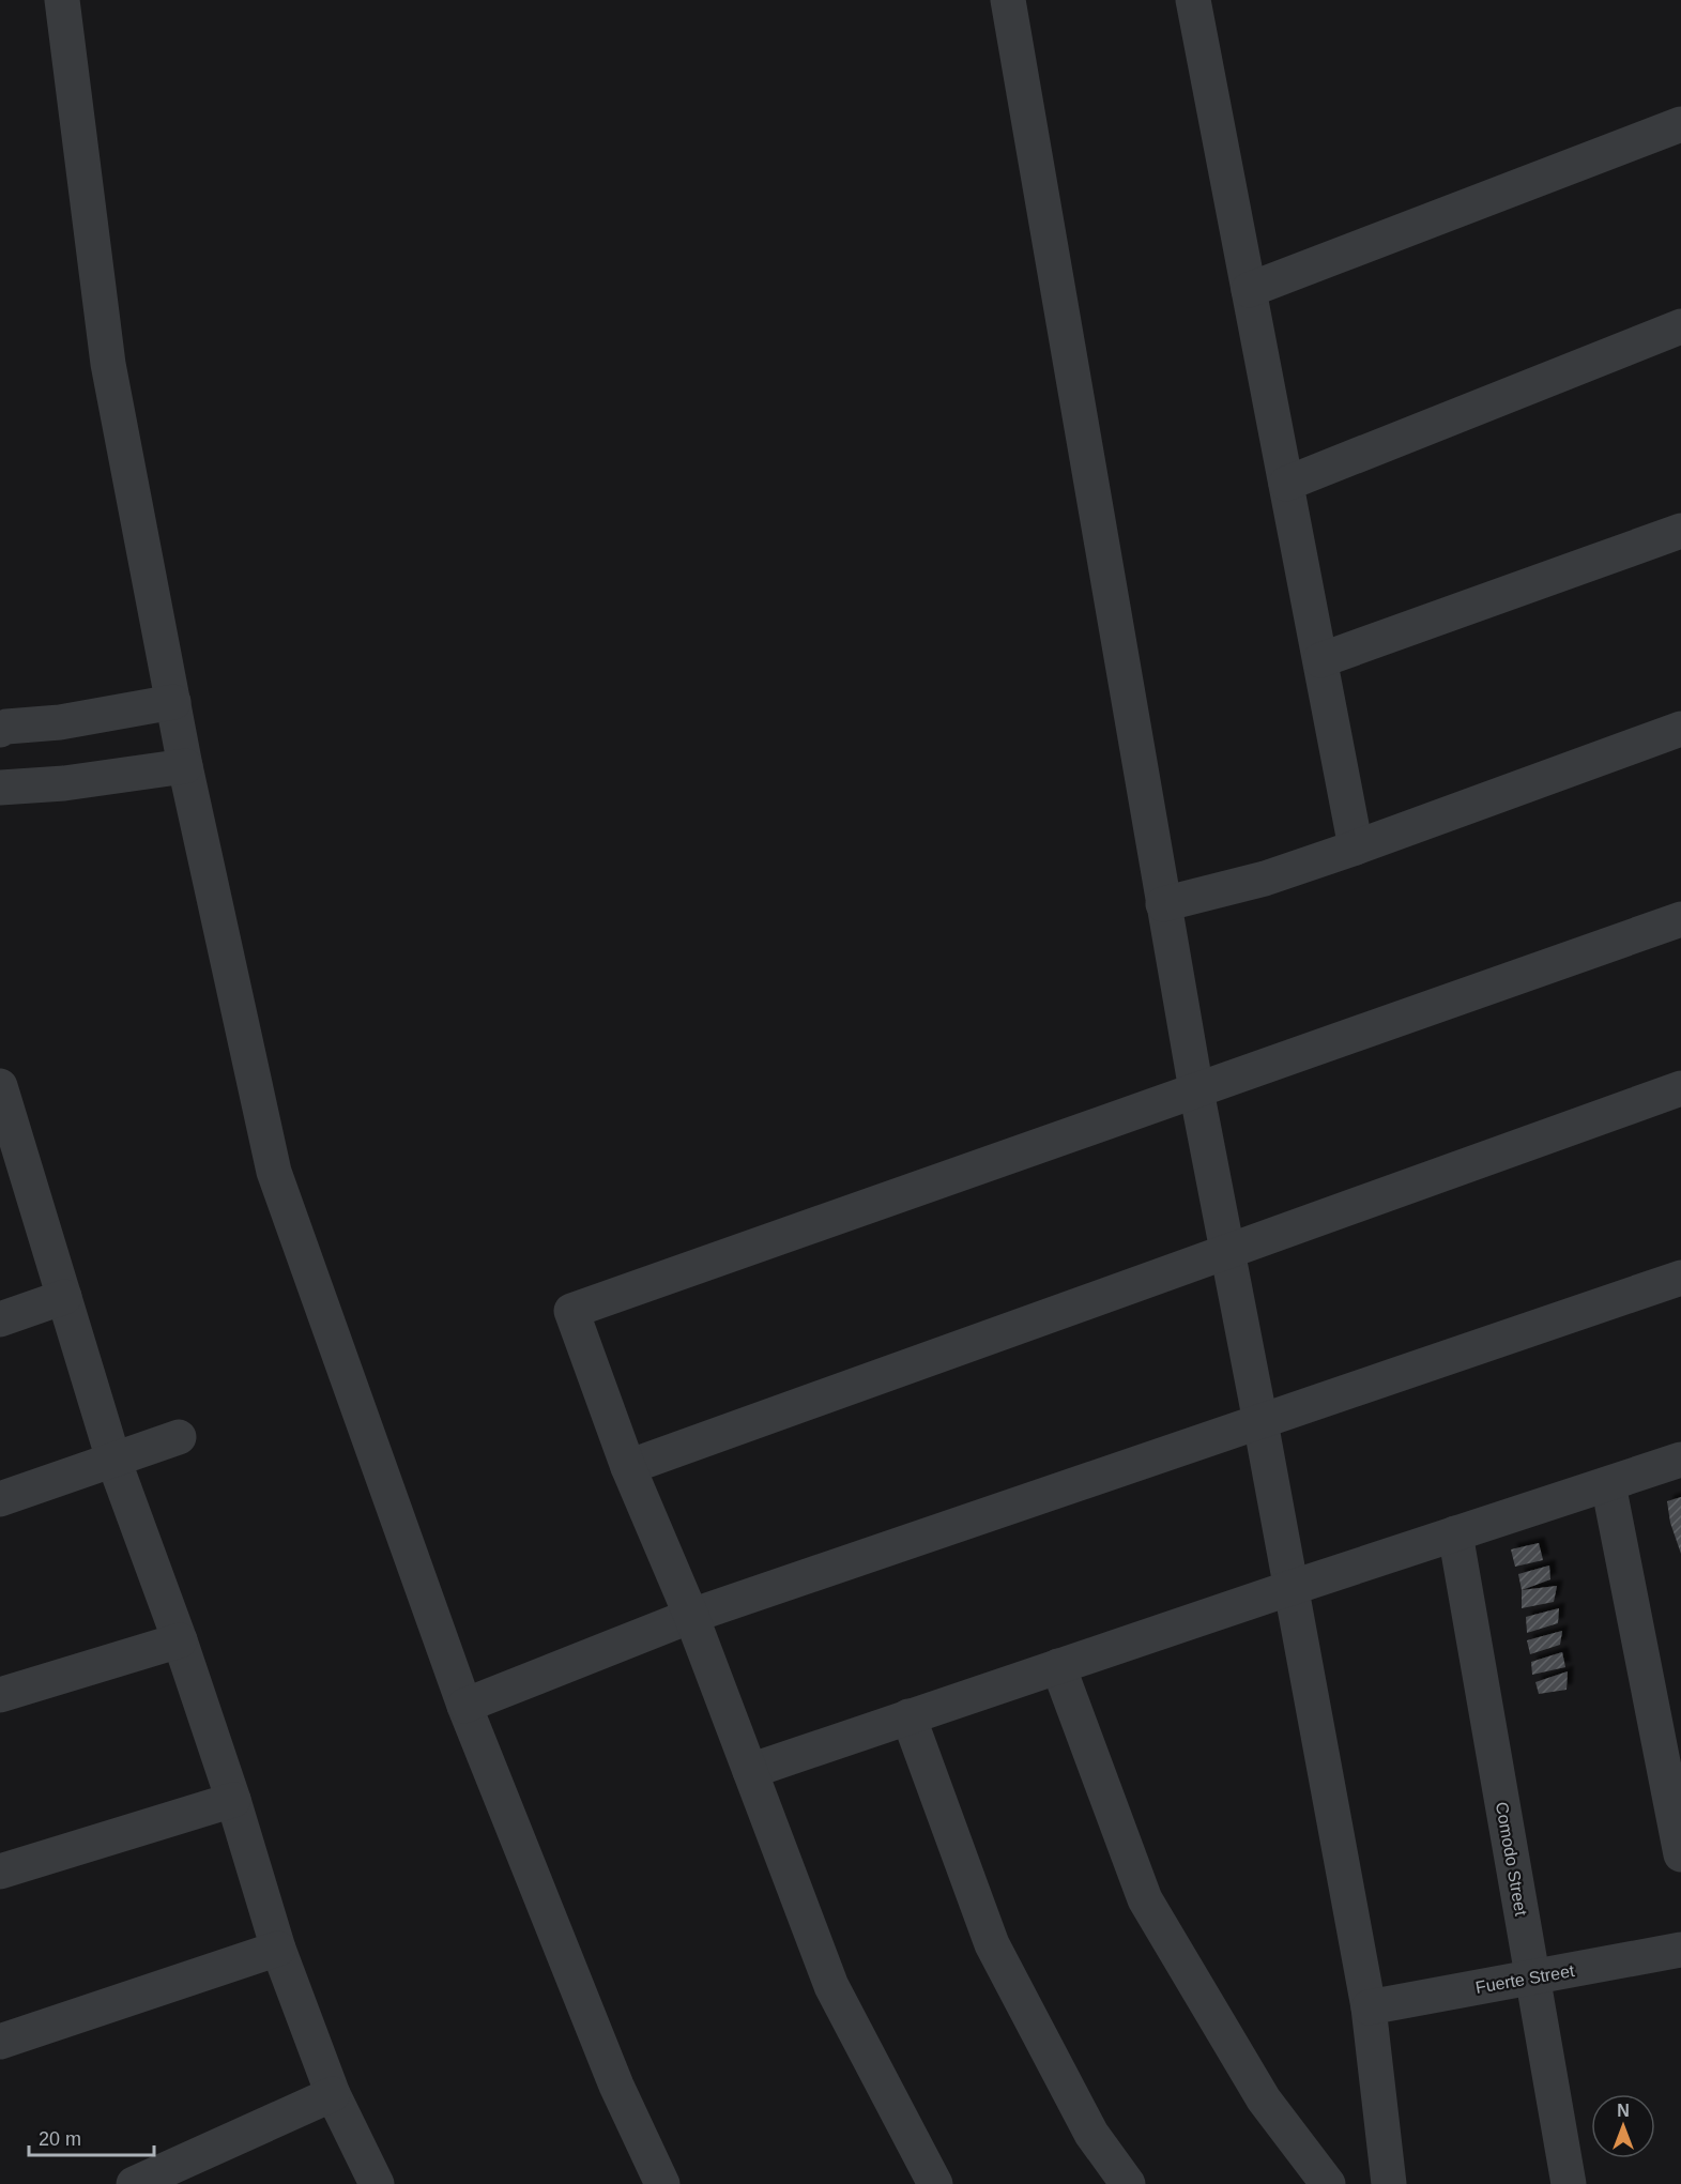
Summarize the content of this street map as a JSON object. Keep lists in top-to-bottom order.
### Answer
{
  "streets": {
    "street": ["Comodo Street", "Fuerte Street"]
  },
  "crossings": [
    ["Comodo Street", "Fuerte Street"]
  ],
  "scale_bar": "20 m",
  "north": "top"
}
